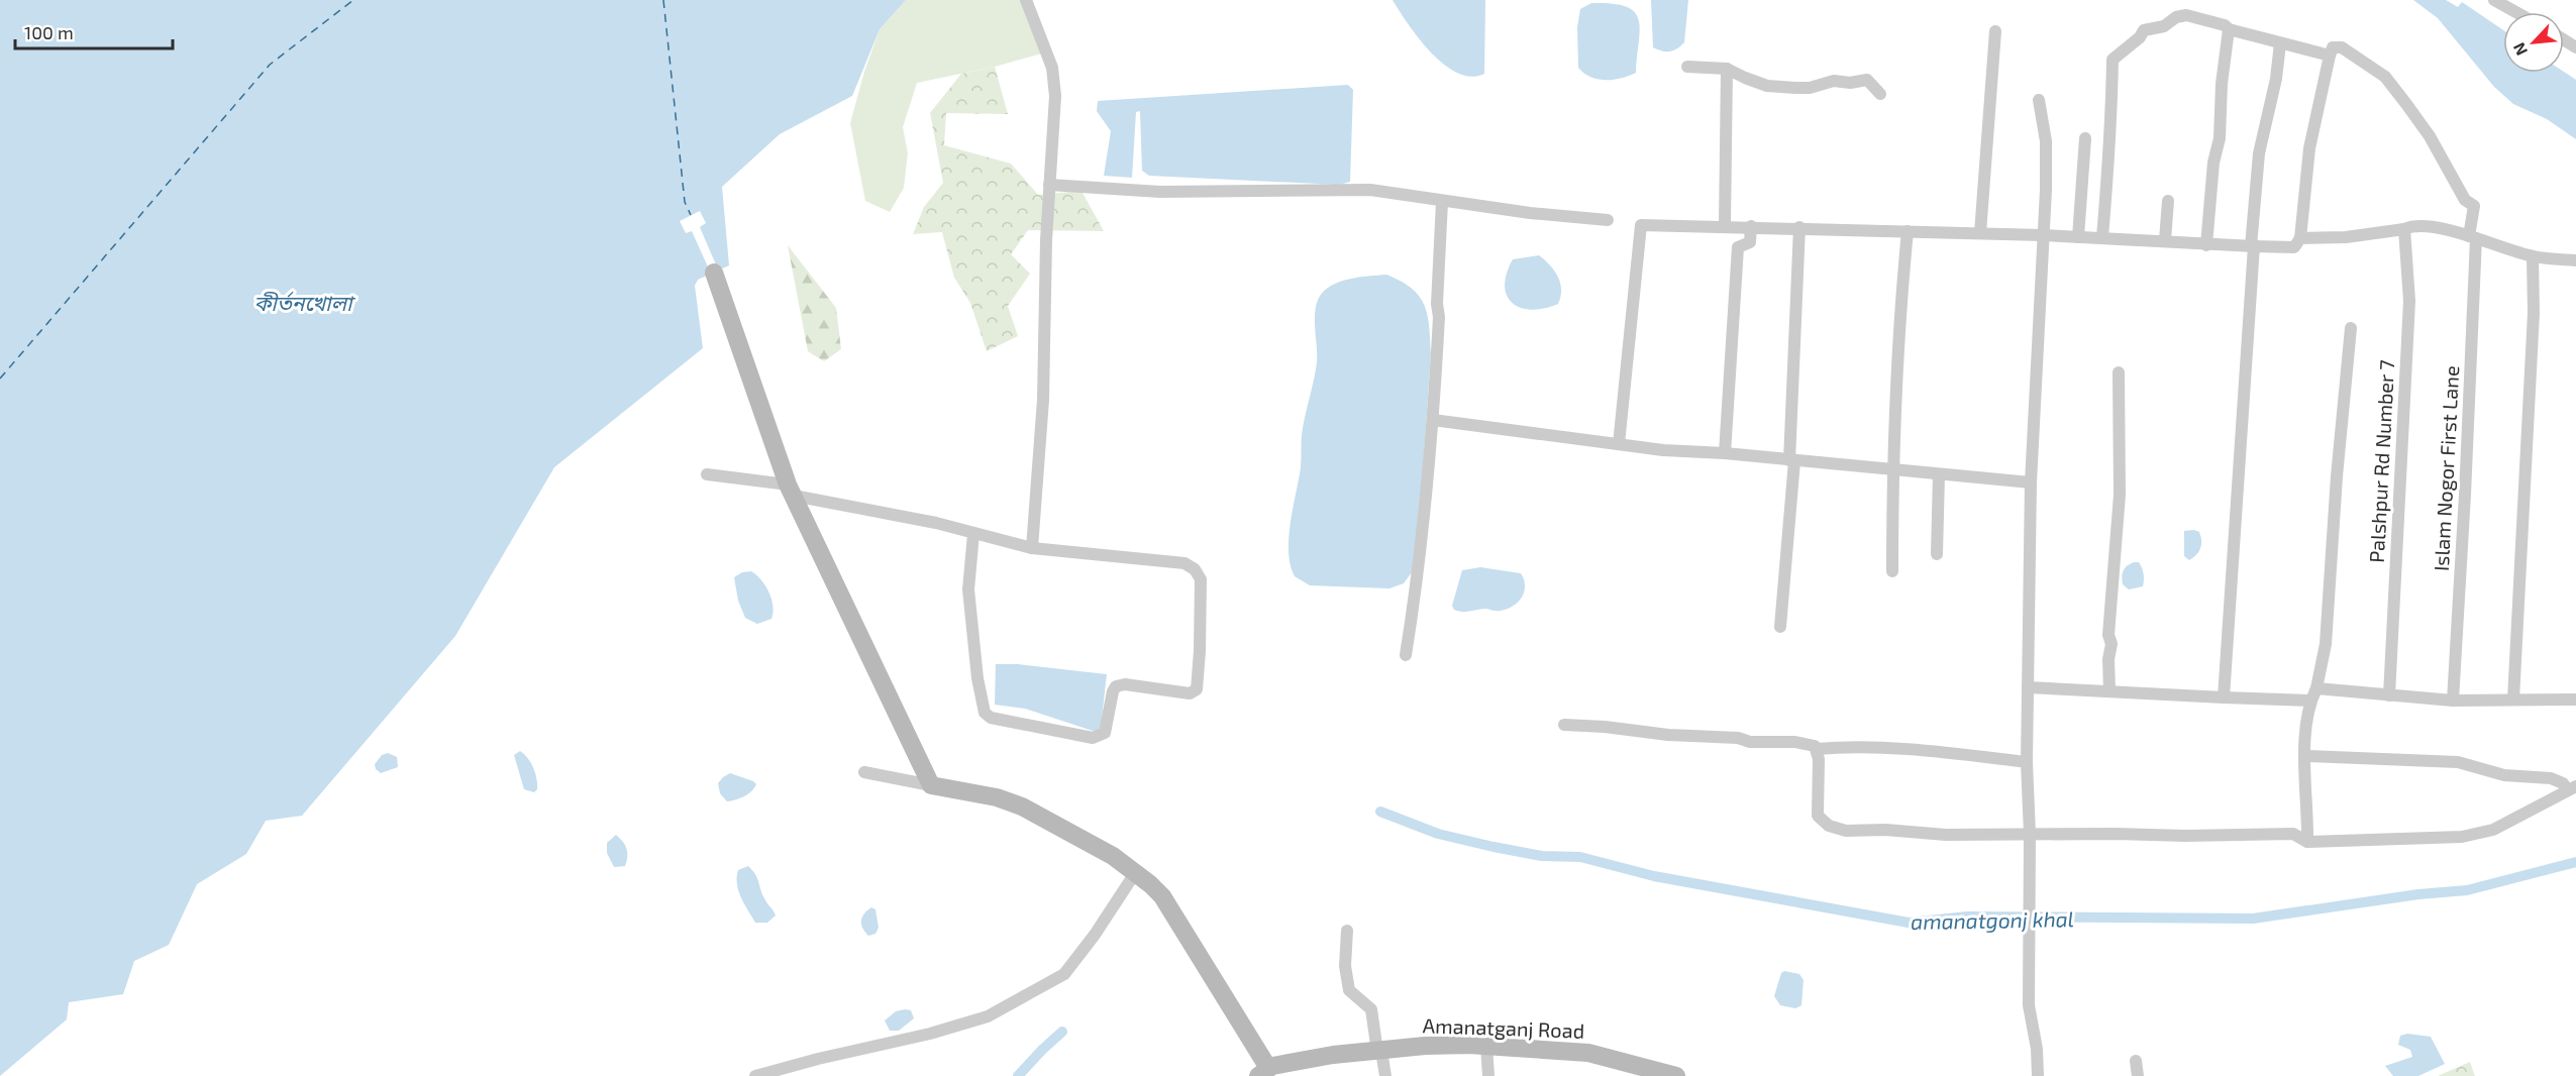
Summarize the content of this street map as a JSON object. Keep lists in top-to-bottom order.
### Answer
{
  "streets": {
    "main road": ["Amanatganj Road"],
    "street": ["Palshpur Rd Number 7", "Islam Nogor First Lane"]
  },
  "water": ["কীর্তনখোলা", "amanatgonj khal"],
  "scale_bar": "100 m",
  "north": "bottom left"
}
